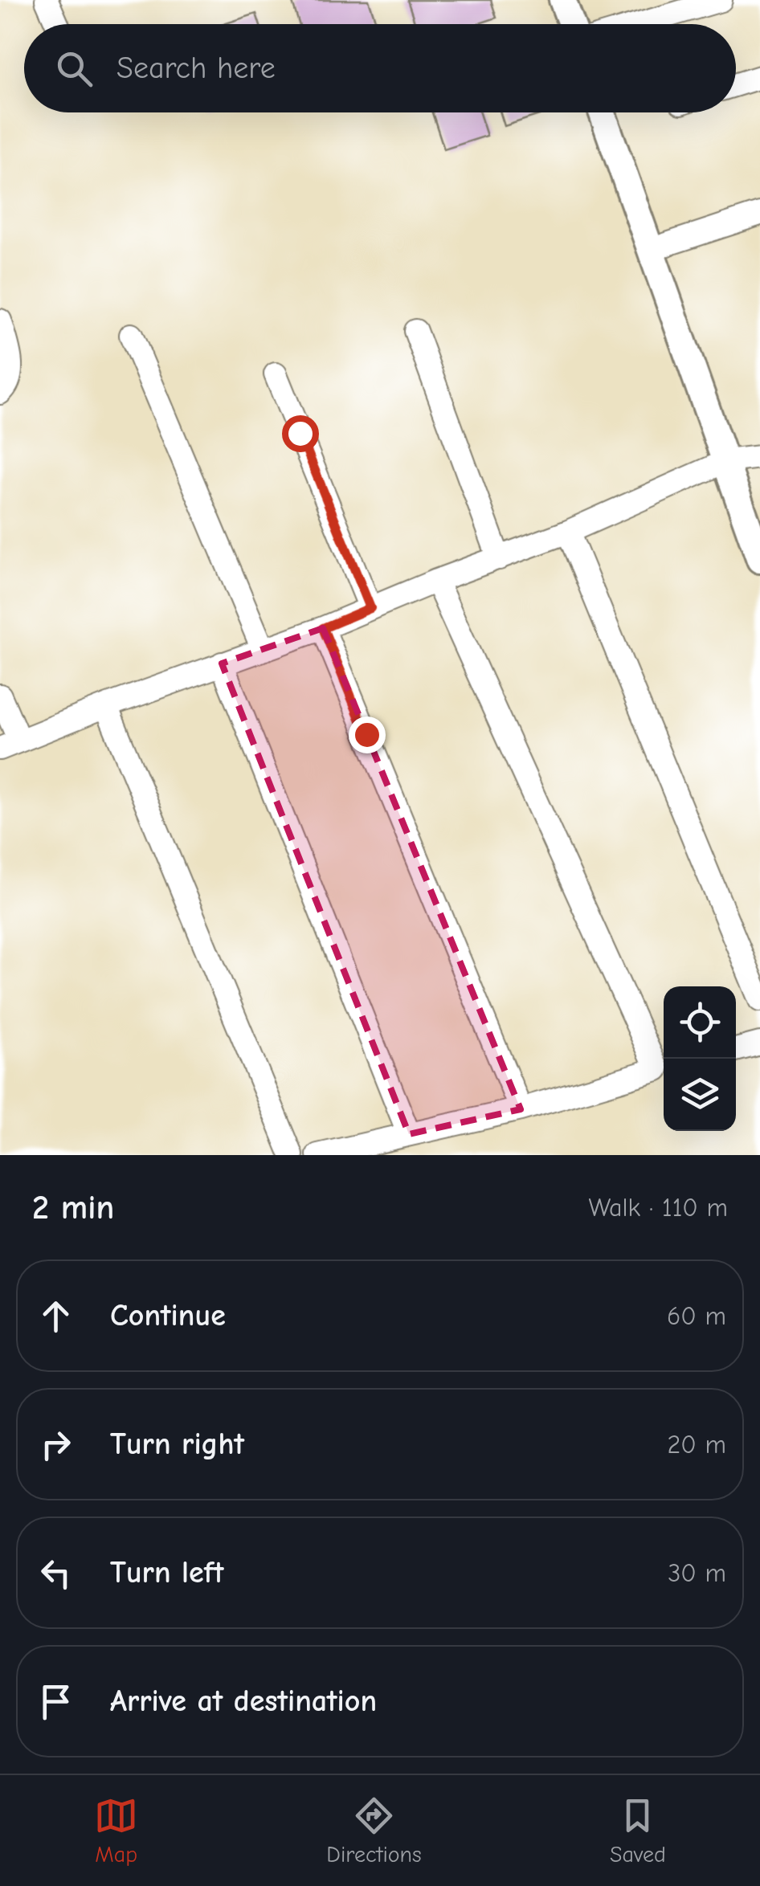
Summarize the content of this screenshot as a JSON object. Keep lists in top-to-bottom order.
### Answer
{
  "page": {
    "search": "Search here",
    "heading": ["2 min", "Walk · 110 m"],
    "list": [
      ["Continue", "60 m"],
      ["Turn right", "20 m"],
      ["Turn left", "30 m"],
      "Arrive at destination"
    ],
    "nav": ["Map", "Directions", "Saved"]
  }
}
